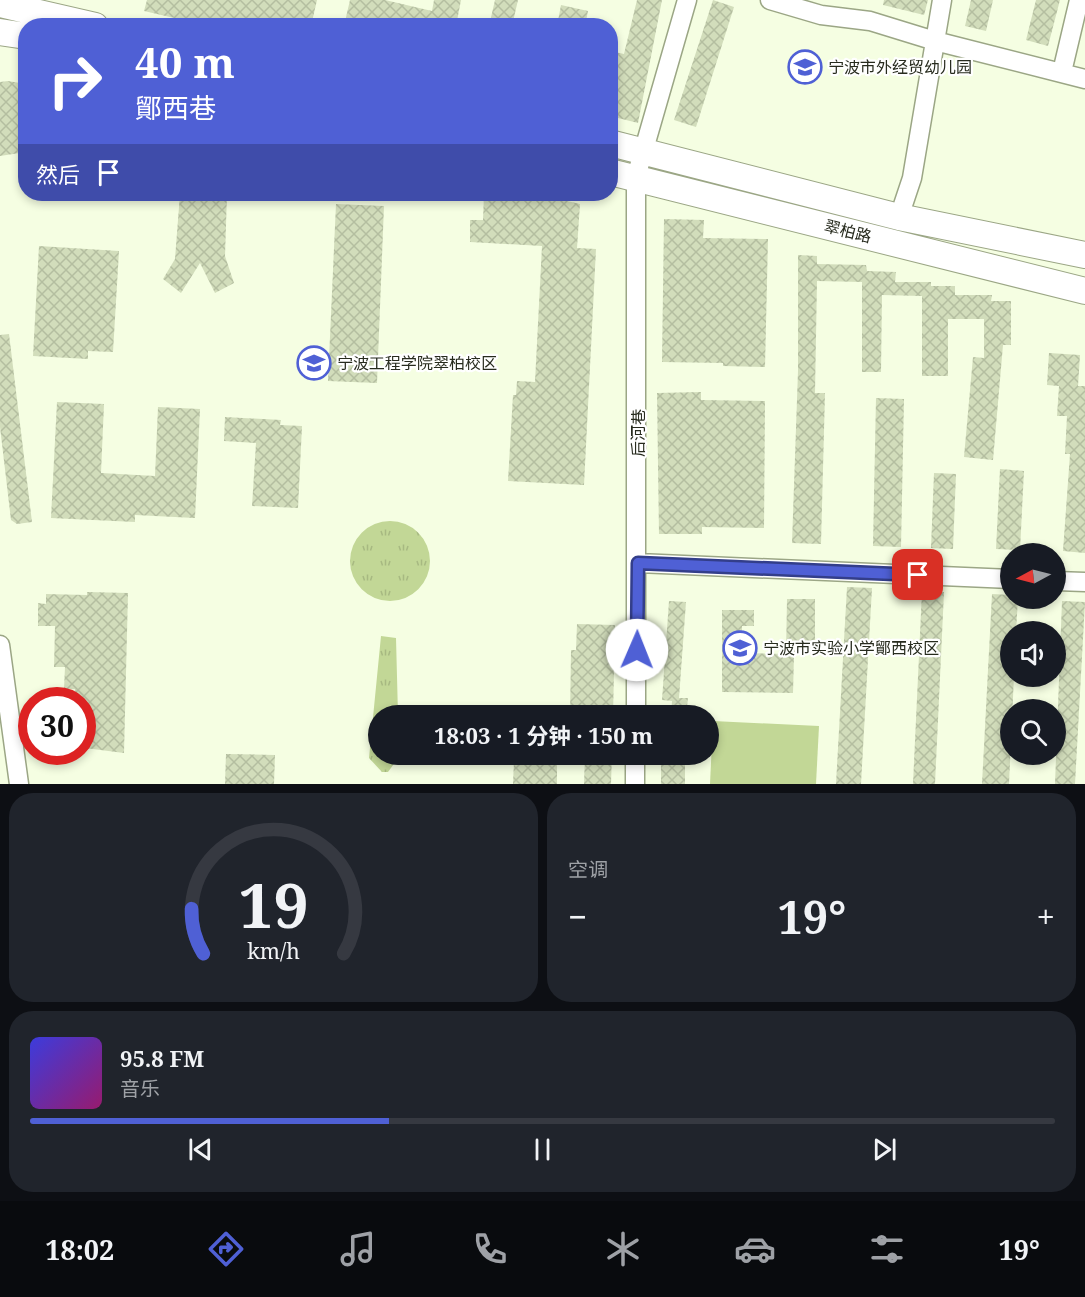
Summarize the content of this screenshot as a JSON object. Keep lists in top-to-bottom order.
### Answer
{
  "streets": {
    "main road": ["翠柏路"],
    "street": ["后河巷"]
  },
  "crossings": [
    ["翠柏路", "后河巷"]
  ],
  "places": {
    "school or university": ["宁波市外经贸幼儿园", "宁波工程学院翠柏校区", "宁波市实验小学鄮西校区"]
  },
  "north": "left",
  "page": {
    "turn": ["40 m", "鄮西巷"],
    "then": "然后",
    "limit": "30",
    "trip": "18:03 · 1 分钟 · 150 m",
    "tile": "空调",
    "heat": ["−", "19°", "+"],
    "song": ["95.8 FM", "音乐"],
    "tabs": ["18:02", "19°"],
    "gauge": ["19", "km/h"]
  }
}
